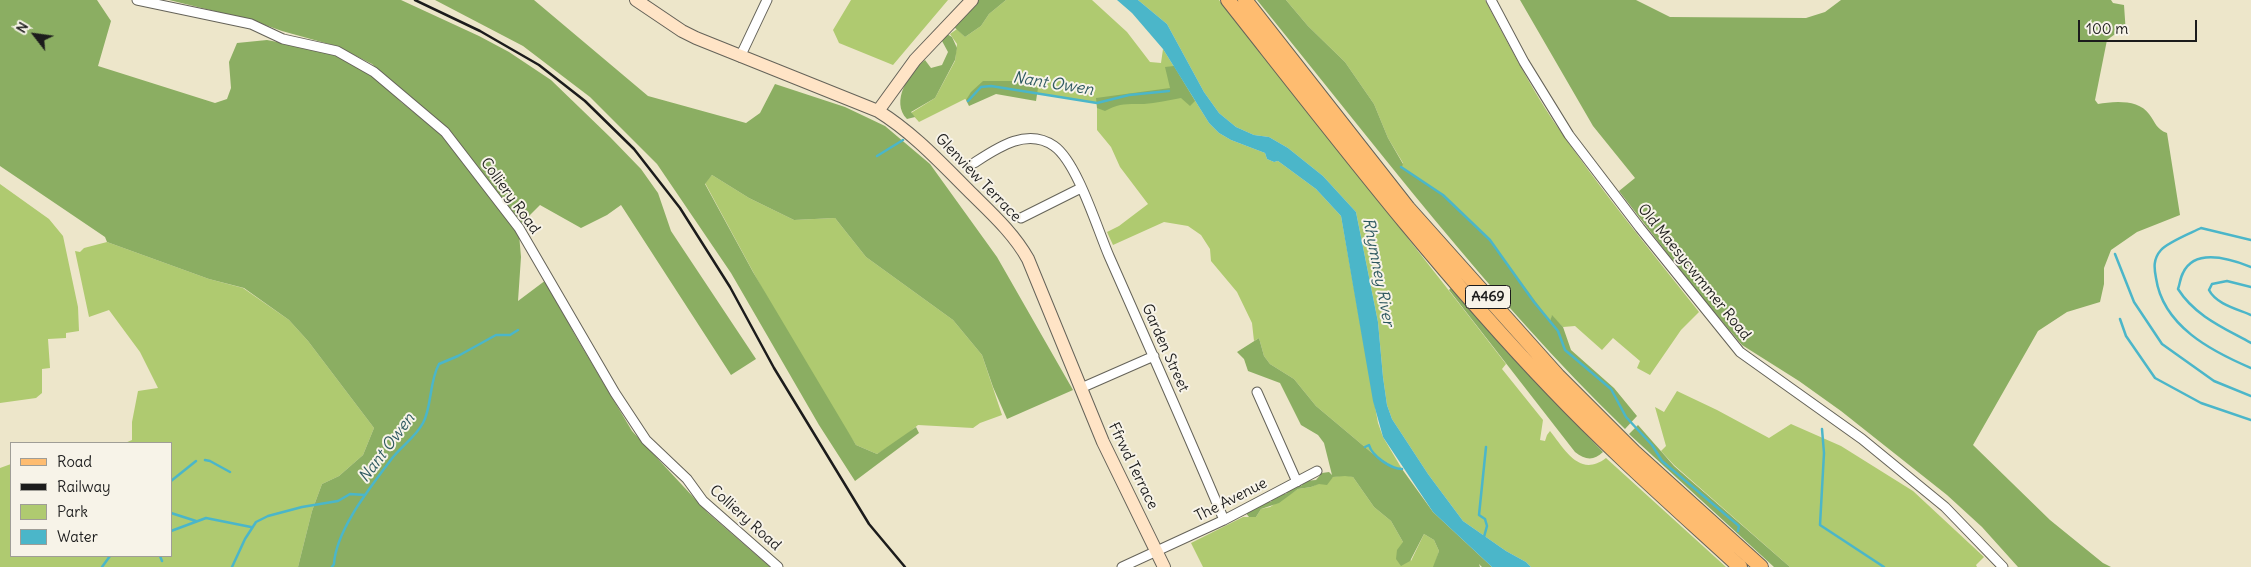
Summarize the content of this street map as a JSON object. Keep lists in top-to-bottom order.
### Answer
{
  "streets": {
    "main road": ["A469"],
    "street": [
      "Glenview Terrace",
      "Colliery Road",
      "Old Maesycwmmer Road",
      "Garden Street",
      "Ffrwd Terrace",
      "The Avenue"
    ]
  },
  "crossings": [
    ["Glenview Terrace", "Ffrwd Terrace"],
    ["Garden Street", "The Avenue"],
    ["Ffrwd Terrace", "The Avenue"]
  ],
  "water": ["Nant Owen", "Rhymney River"],
  "legend": [
    "Road",
    "Railway",
    "Park",
    "Water"
  ],
  "scale_bar": "100 m",
  "north": "top left"
}
